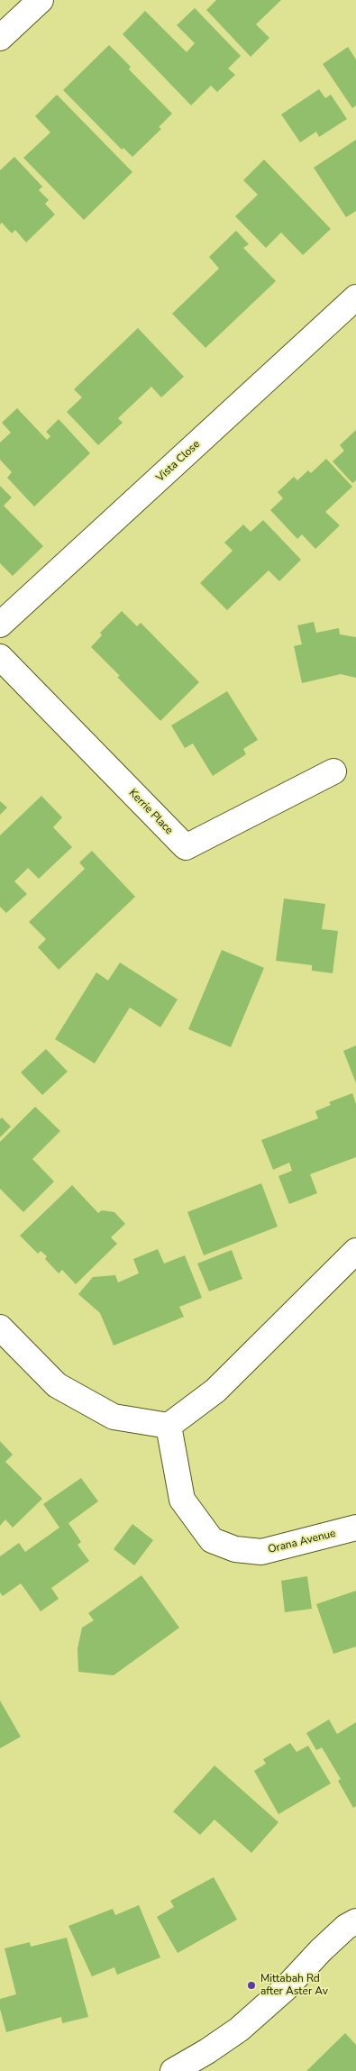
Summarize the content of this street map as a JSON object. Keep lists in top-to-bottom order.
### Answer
{
  "streets": {
    "street": ["Vista Close", "Kerrie Place", "Orana Avenue"]
  },
  "places": ["Mittabah Rd after Aster Av"]
}
